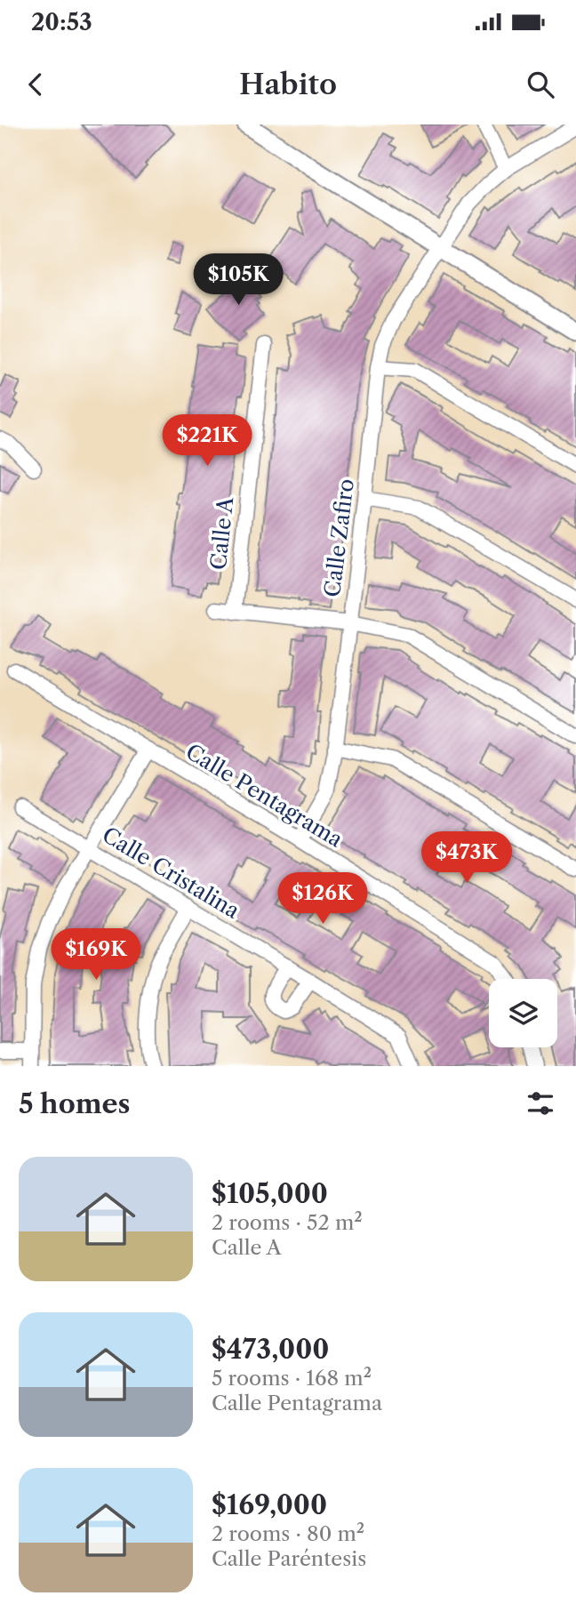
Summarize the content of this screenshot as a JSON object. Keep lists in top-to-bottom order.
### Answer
{
  "streets": {
    "street": [
      "Calle A",
      "Calle Zafiro",
      "Calle Pentagrama",
      "Calle Cristalina"
    ]
  },
  "crossings": [
    ["Calle Zafiro", "Calle Pentagrama"]
  ],
  "page": {
    "status": "20:53",
    "header": "Habito",
    "price": [
      "$105K",
      "$221K",
      "$473K",
      "$126K",
      "$169K"
    ],
    "heading": "5 homes",
    "list": [
      {
        "name": "$105,000",
        "note": "2 rooms · 52 m² · Calle A"
      },
      {
        "name": "$473,000",
        "note": "5 rooms · 168 m² · Calle Pentagrama"
      },
      {
        "name": "$169,000",
        "note": "2 rooms · 80 m² · Calle Paréntesis"
      }
    ]
  }
}
